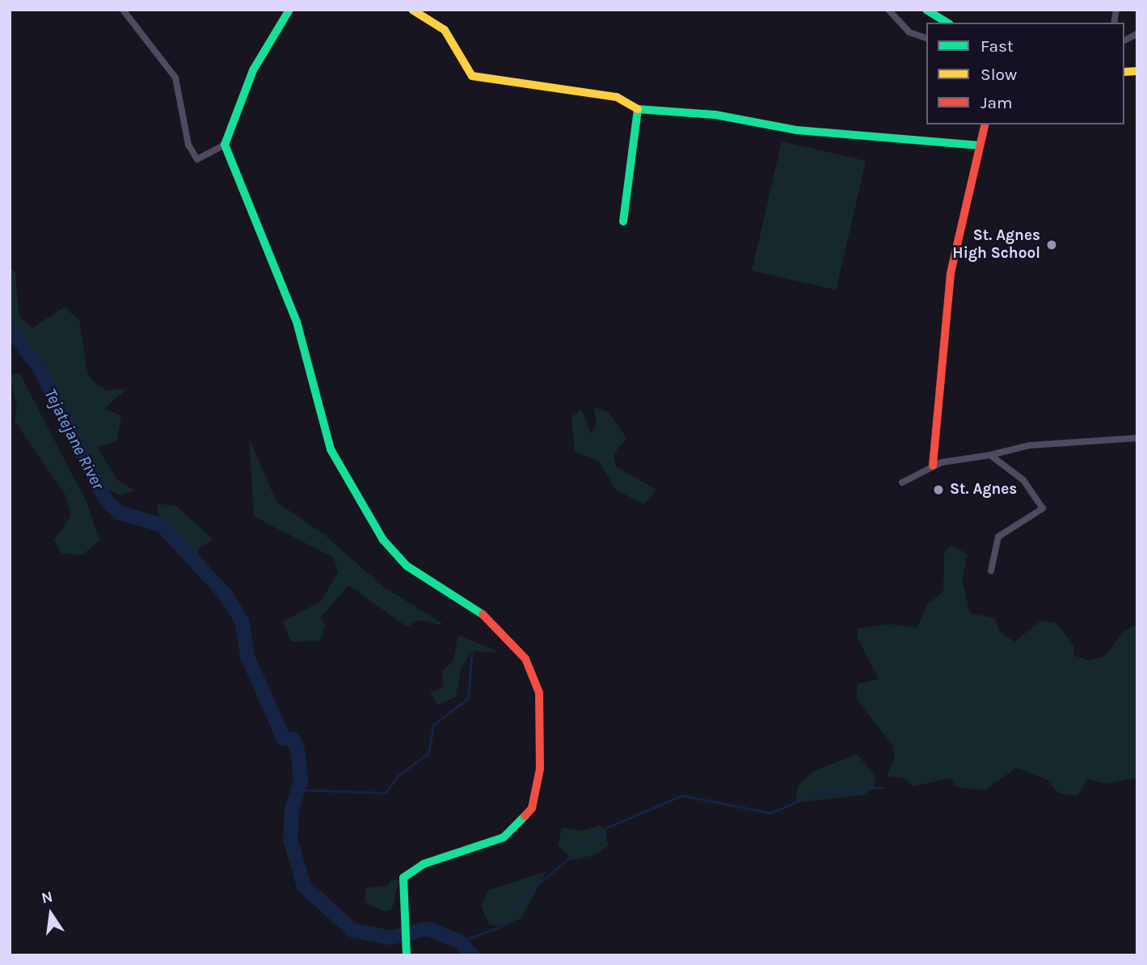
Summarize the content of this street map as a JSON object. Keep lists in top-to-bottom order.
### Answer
{
  "water": ["Tejatejane River"],
  "places": ["St. Agnes High School", "St. Agnes"],
  "legend": ["Fast", "Slow", "Jam"],
  "north": "top"
}
